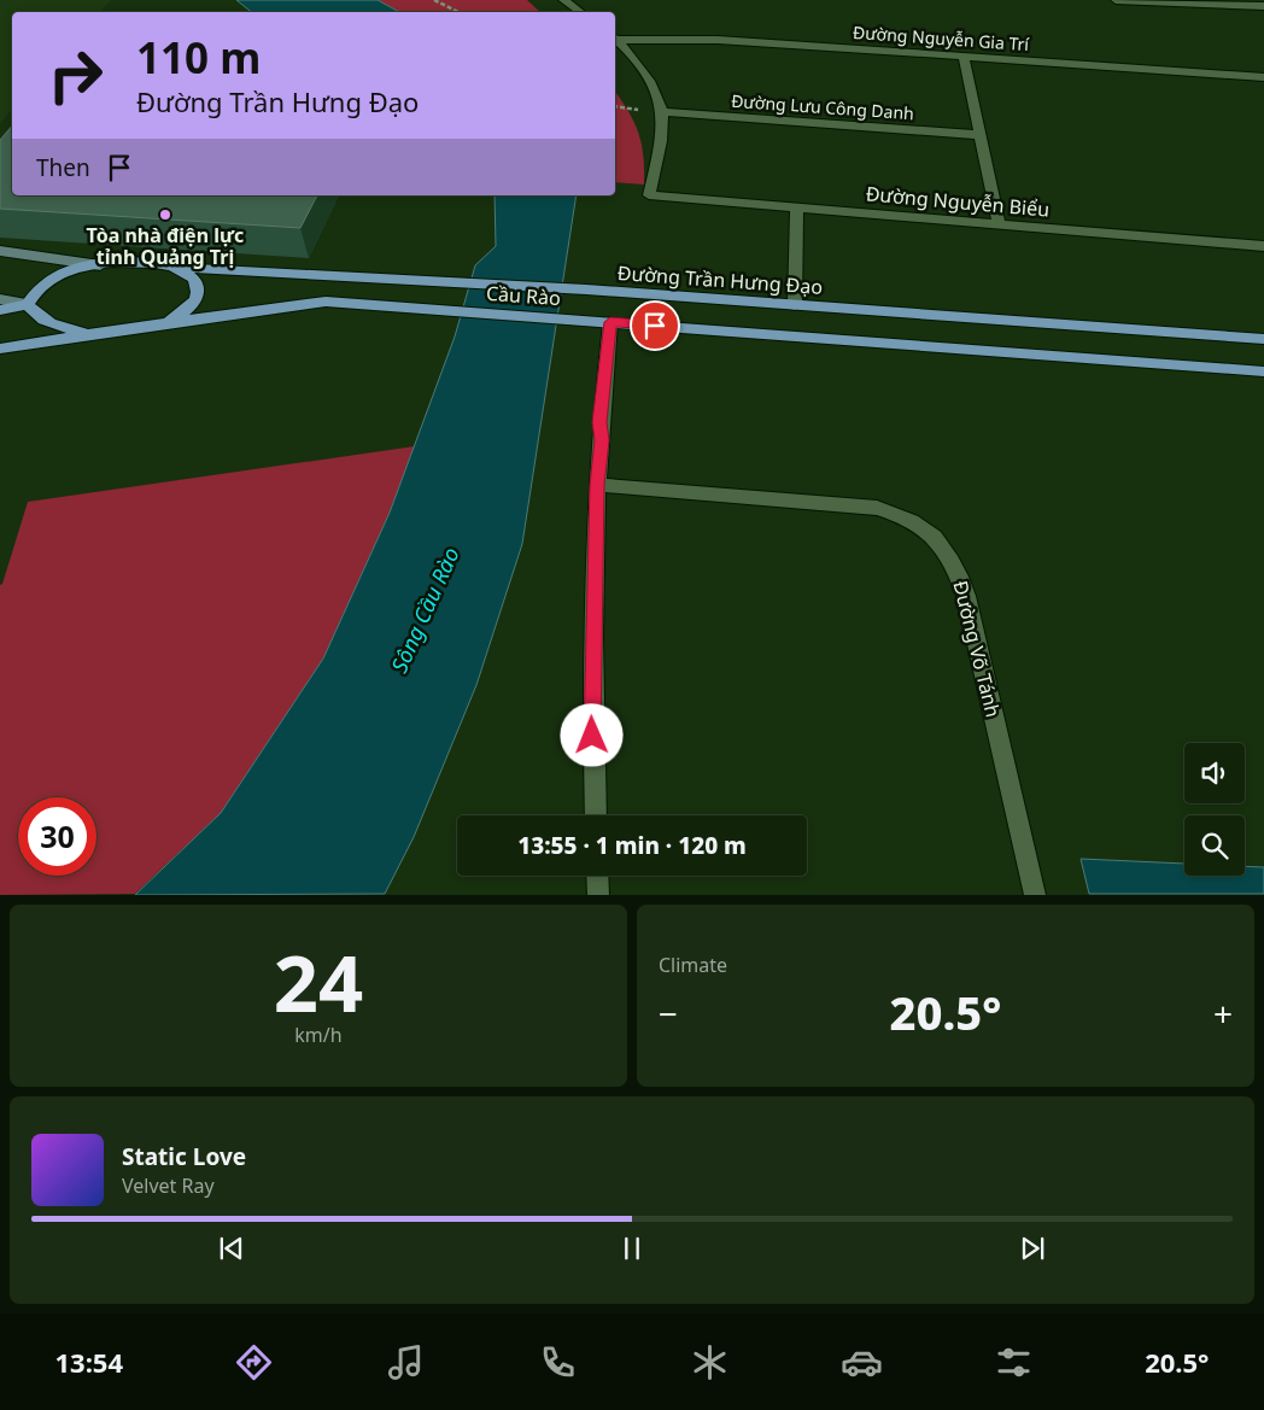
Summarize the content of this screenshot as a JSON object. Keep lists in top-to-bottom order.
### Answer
{
  "streets": {
    "main road": ["Đường Trần Hưng Đạo", "Cầu Rào"],
    "street": [
      "Đường Nguyễn Gia Trí",
      "Đường Lưu Công Danh",
      "Đường Nguyễn Biểu",
      "Đường Võ Tánh"
    ]
  },
  "crossings": [
    ["Đường Lưu Công Danh", "Đường Nguyễn Biểu"],
    ["Đường Trần Hưng Đạo", "Cầu Rào"]
  ],
  "water": ["Sông Cầu Rào"],
  "places": ["Tòa nhà điện lực tỉnh Quảng Trị"],
  "page": {
    "turn": ["110 m", "Đường Trần Hưng Đạo"],
    "then": "Then",
    "limit": "30",
    "trip": "13:55 · 1 min · 120 m",
    "tile": [
      ["24", "km/h"],
      "Climate"
    ],
    "heat": ["−", "20.5°", "+"],
    "song": ["Static Love", "Velvet Ray"],
    "tabs": ["13:54", "20.5°"]
  }
}
